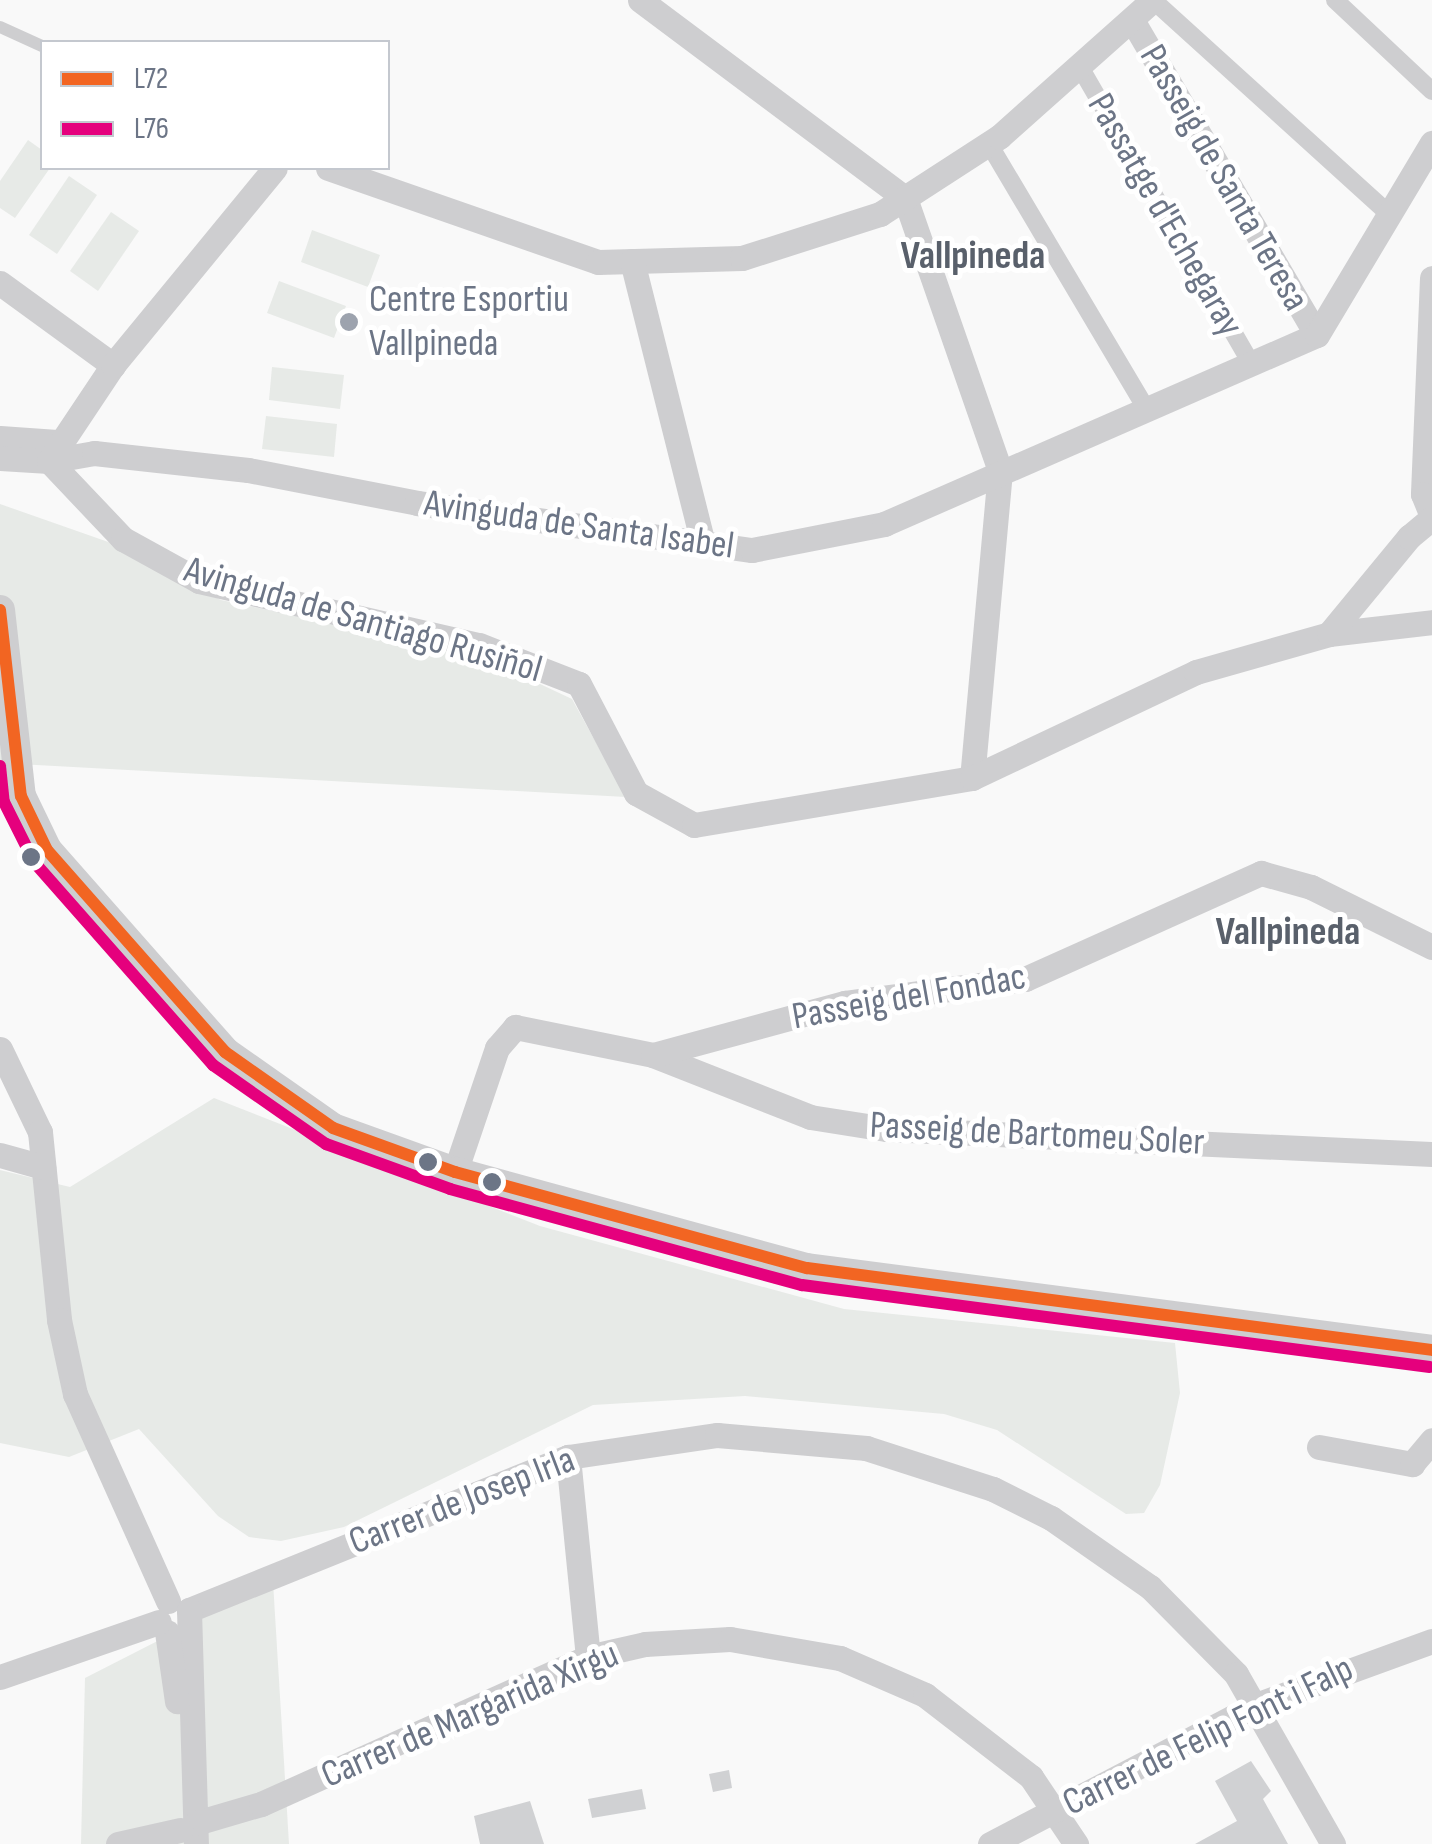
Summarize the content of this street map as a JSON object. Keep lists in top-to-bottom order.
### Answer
{
  "streets": {
    "street": [
      "Passeig de Santa Teresa",
      "Passatge d'Echegaray",
      "Avinguda de Santa Isabel",
      "Avinguda de Santiago Rusiñol",
      "Passeig del Fondac",
      "Passeig de Bartomeu Soler",
      "Carrer de Josep Irla",
      "Carrer de Margarida Xirgu",
      "Carrer de Felip Font i Falp"
    ]
  },
  "crossings": [
    ["Passeig de Santa Teresa", "Avinguda de Santa Isabel"],
    ["Passatge d'Echegaray", "Avinguda de Santa Isabel"],
    ["Avinguda de Santa Isabel", "Avinguda de Santiago Rusiñol"],
    ["Passeig del Fondac", "Passeig de Bartomeu Soler"],
    ["Carrer de Josep Irla", "Carrer de Felip Font i Falp"],
    ["Carrer de Margarida Xirgu", "Carrer de Felip Font i Falp"]
  ],
  "districts": ["Vallpineda", "Vallpineda"],
  "places": ["Centre Esportiu Vallpineda"],
  "lines": ["transit line L72", "transit line L76"],
  "legend": ["L72", "L76"]
}
